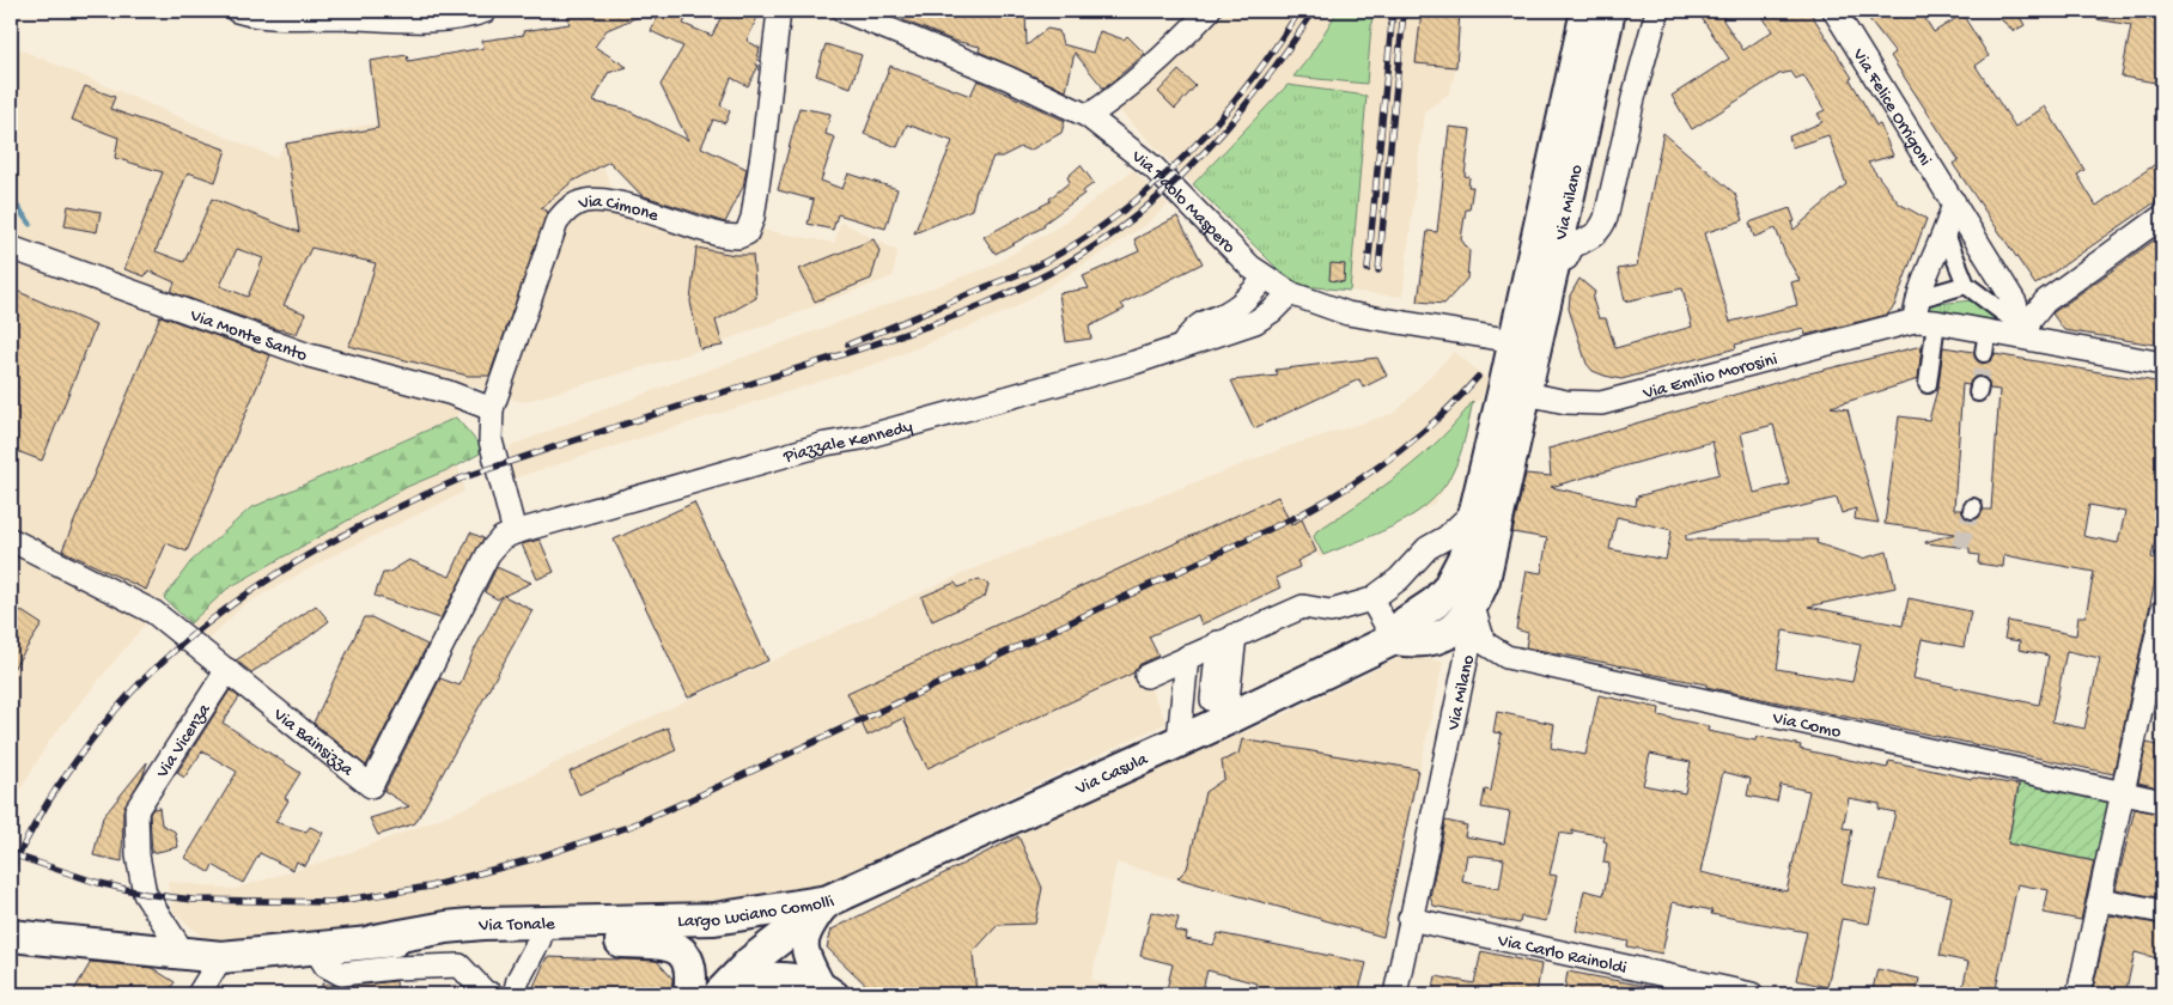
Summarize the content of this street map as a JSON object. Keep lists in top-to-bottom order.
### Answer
{
  "streets": {
    "main road": [
      "Via Milano",
      "Via Casula",
      "Largo Luciano Comolli",
      "Via Tonale"
    ],
    "street": [
      "Via Felice Orrigoni",
      "Via Paolo Maspero",
      "Via Cimone",
      "Via Monte Santo",
      "Via Emilio Morosini",
      "Piazzale Kennedy",
      "Via Como",
      "Via Vicenza",
      "Via Bainsizza",
      "Via Carlo Rainoldi"
    ]
  },
  "crossings": [
    ["Via Felice Orrigoni", "Via Emilio Morosini"],
    ["Via Paolo Maspero", "Via Milano"],
    ["Via Paolo Maspero", "Piazzale Kennedy"],
    ["Via Milano", "Via Emilio Morosini"],
    ["Via Milano", "Via Como"],
    ["Via Milano", "Via Casula"],
    ["Via Milano", "Via Carlo Rainoldi"],
    ["Via Cimone", "Via Monte Santo"],
    ["Via Cimone", "Piazzale Kennedy"],
    ["Via Cimone", "Via Bainsizza"],
    ["Piazzale Kennedy", "Via Bainsizza"],
    ["Via Vicenza", "Via Bainsizza"],
    ["Via Vicenza", "Via Tonale"],
    ["Via Casula", "Largo Luciano Comolli"],
    ["Largo Luciano Comolli", "Via Tonale"]
  ]
}
